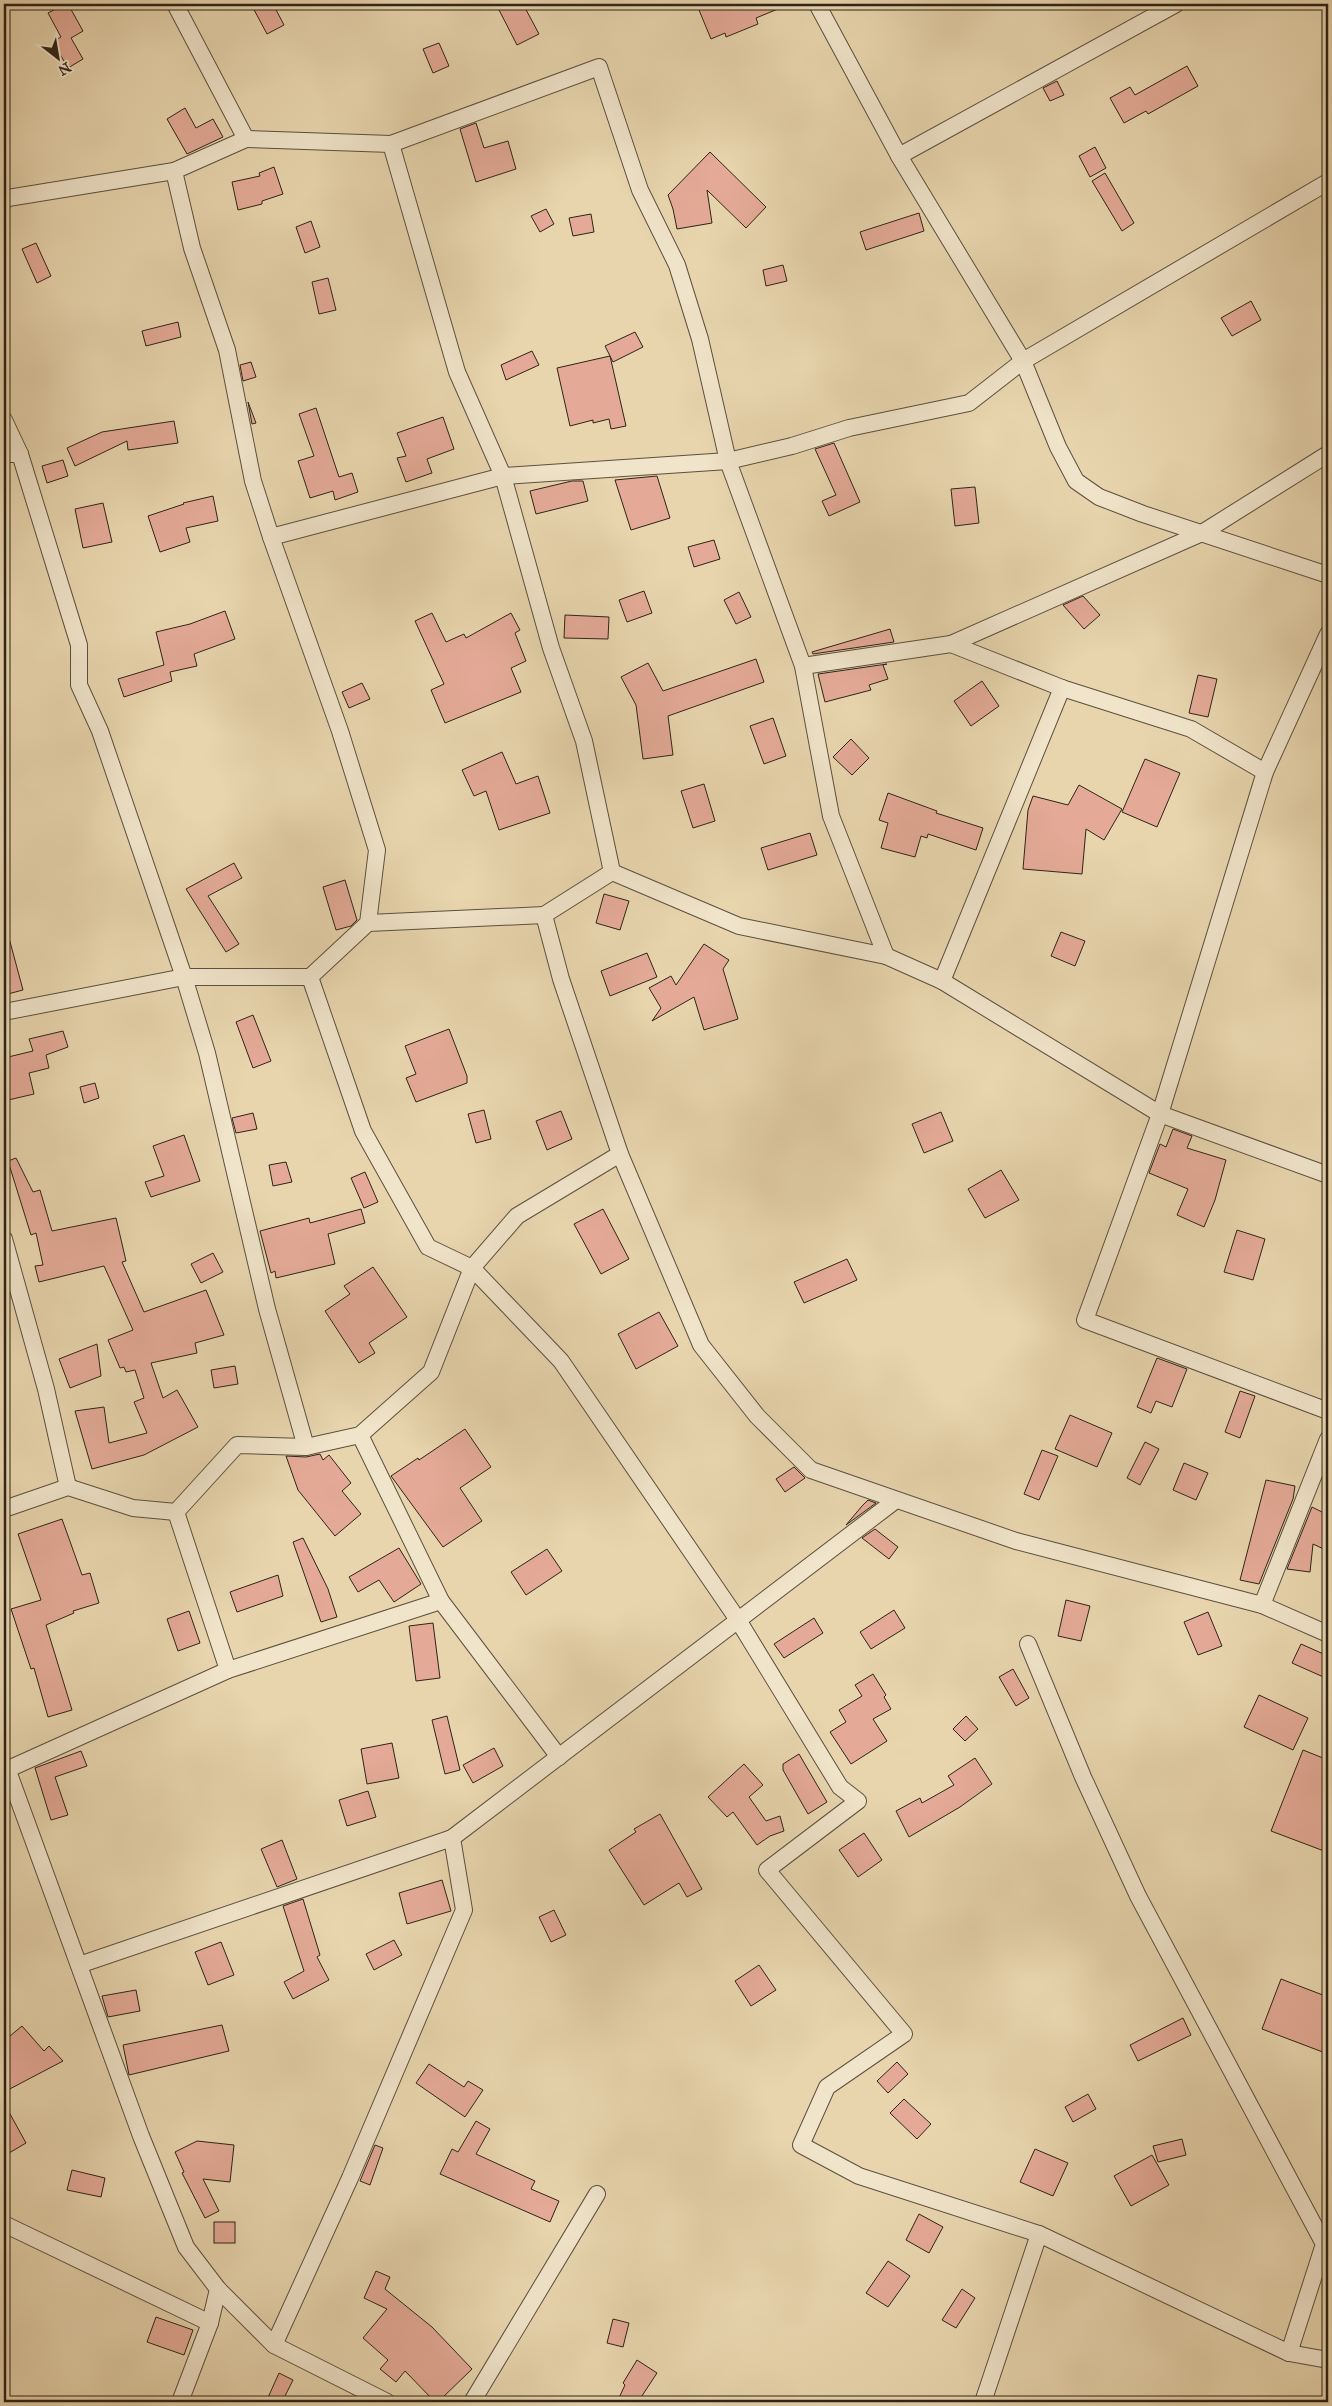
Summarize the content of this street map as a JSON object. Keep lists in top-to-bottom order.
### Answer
{
  "north": "bottom right"
}
